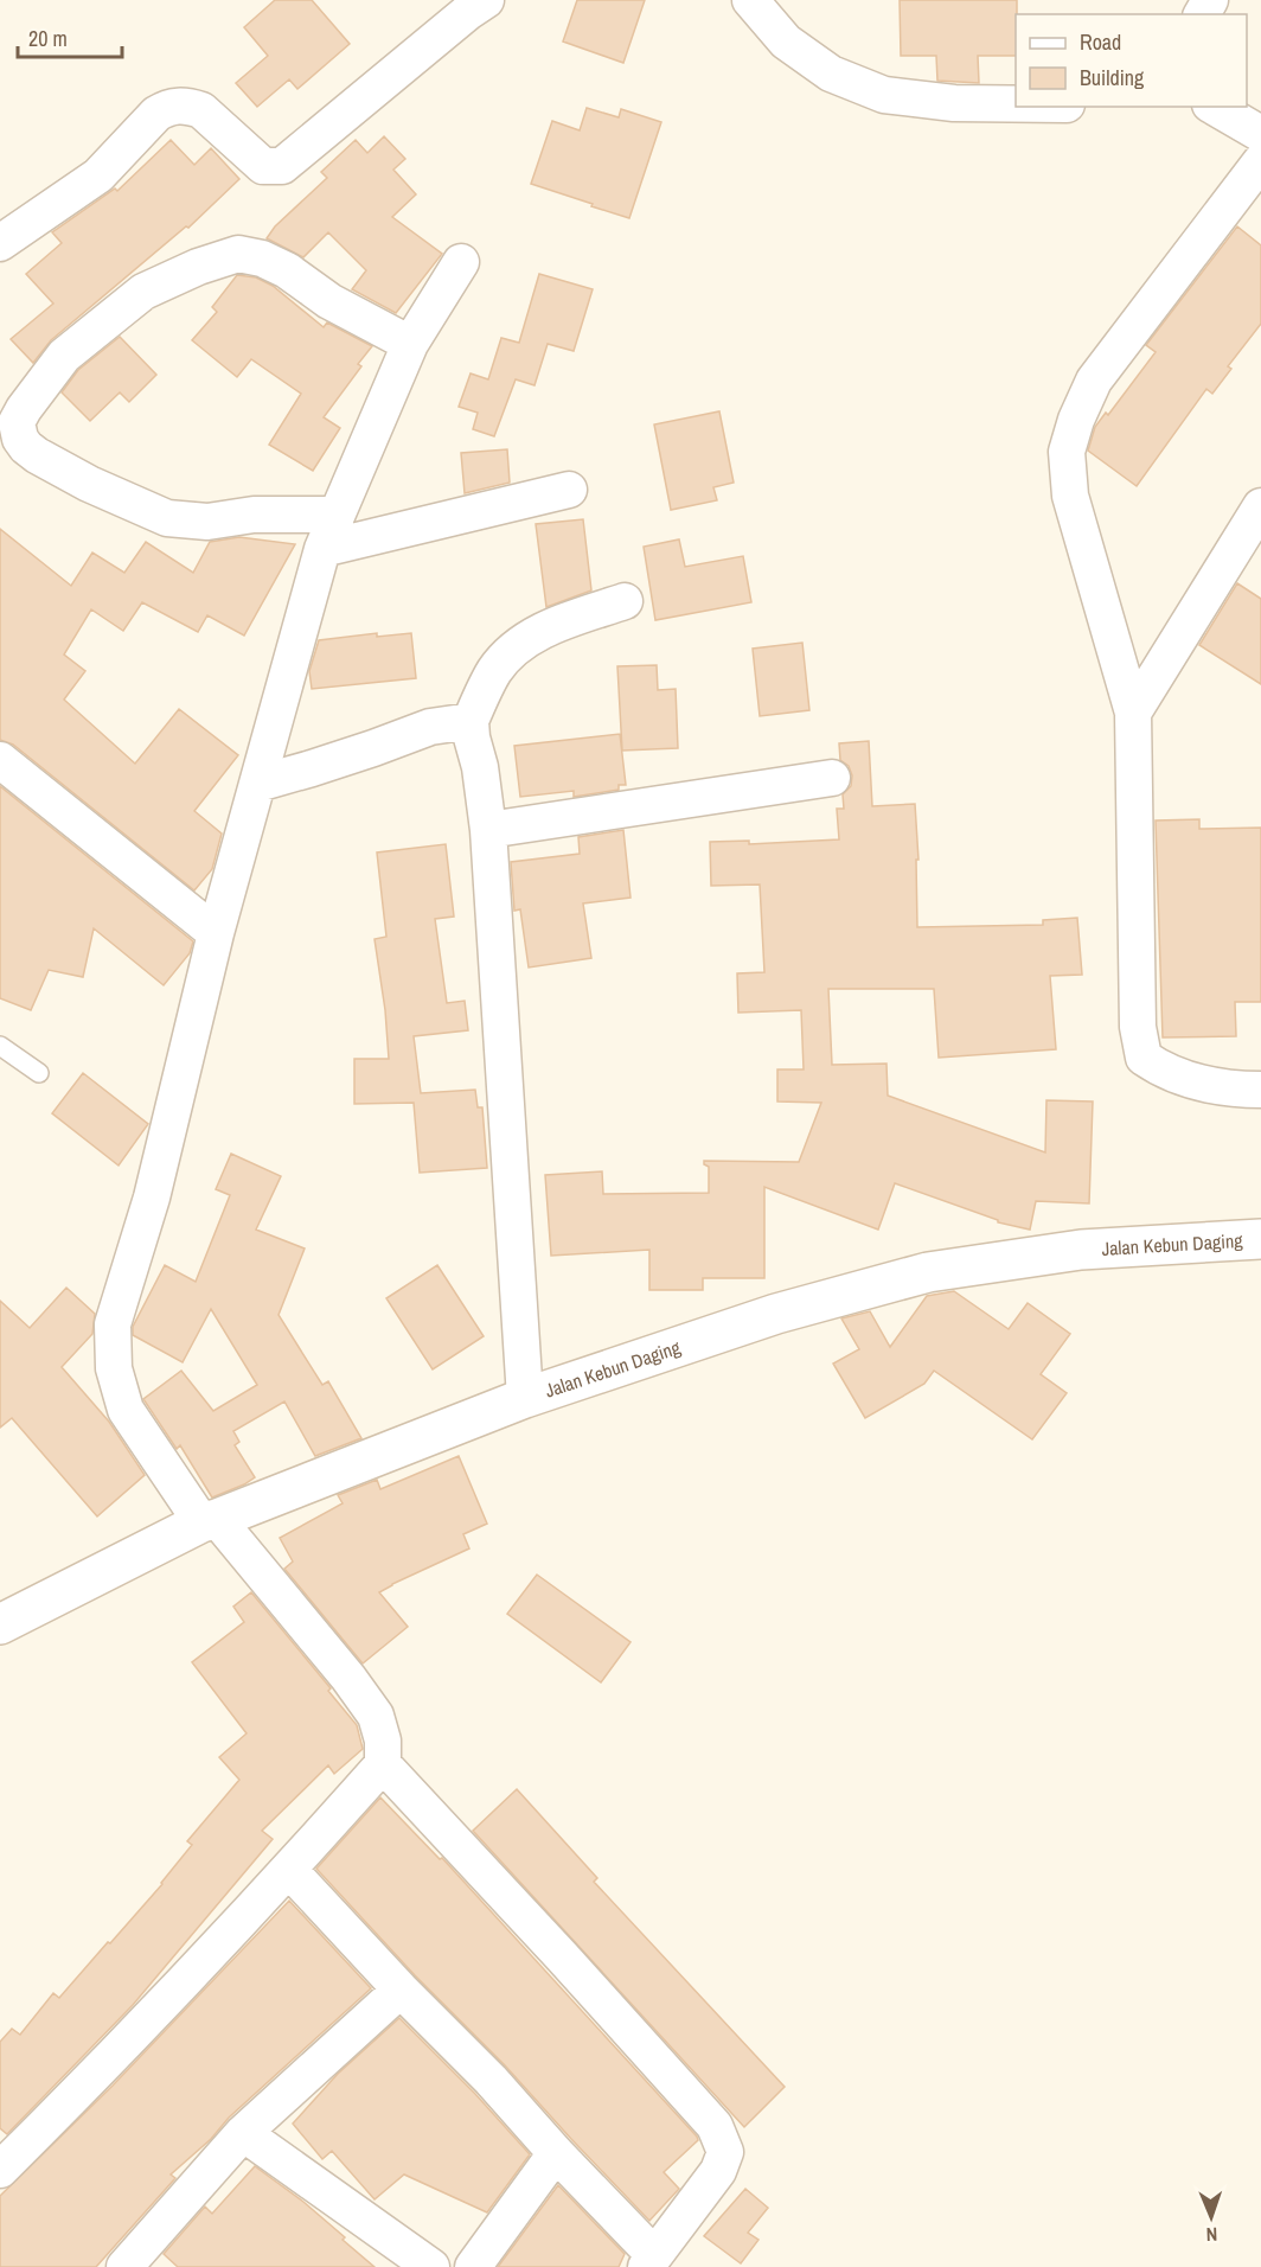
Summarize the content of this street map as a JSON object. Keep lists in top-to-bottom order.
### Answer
{
  "streets": {
    "street": ["Jalan Kebun Daging"]
  },
  "legend": ["Road", "Building"],
  "scale_bar": "20 m",
  "north": "bottom"
}
